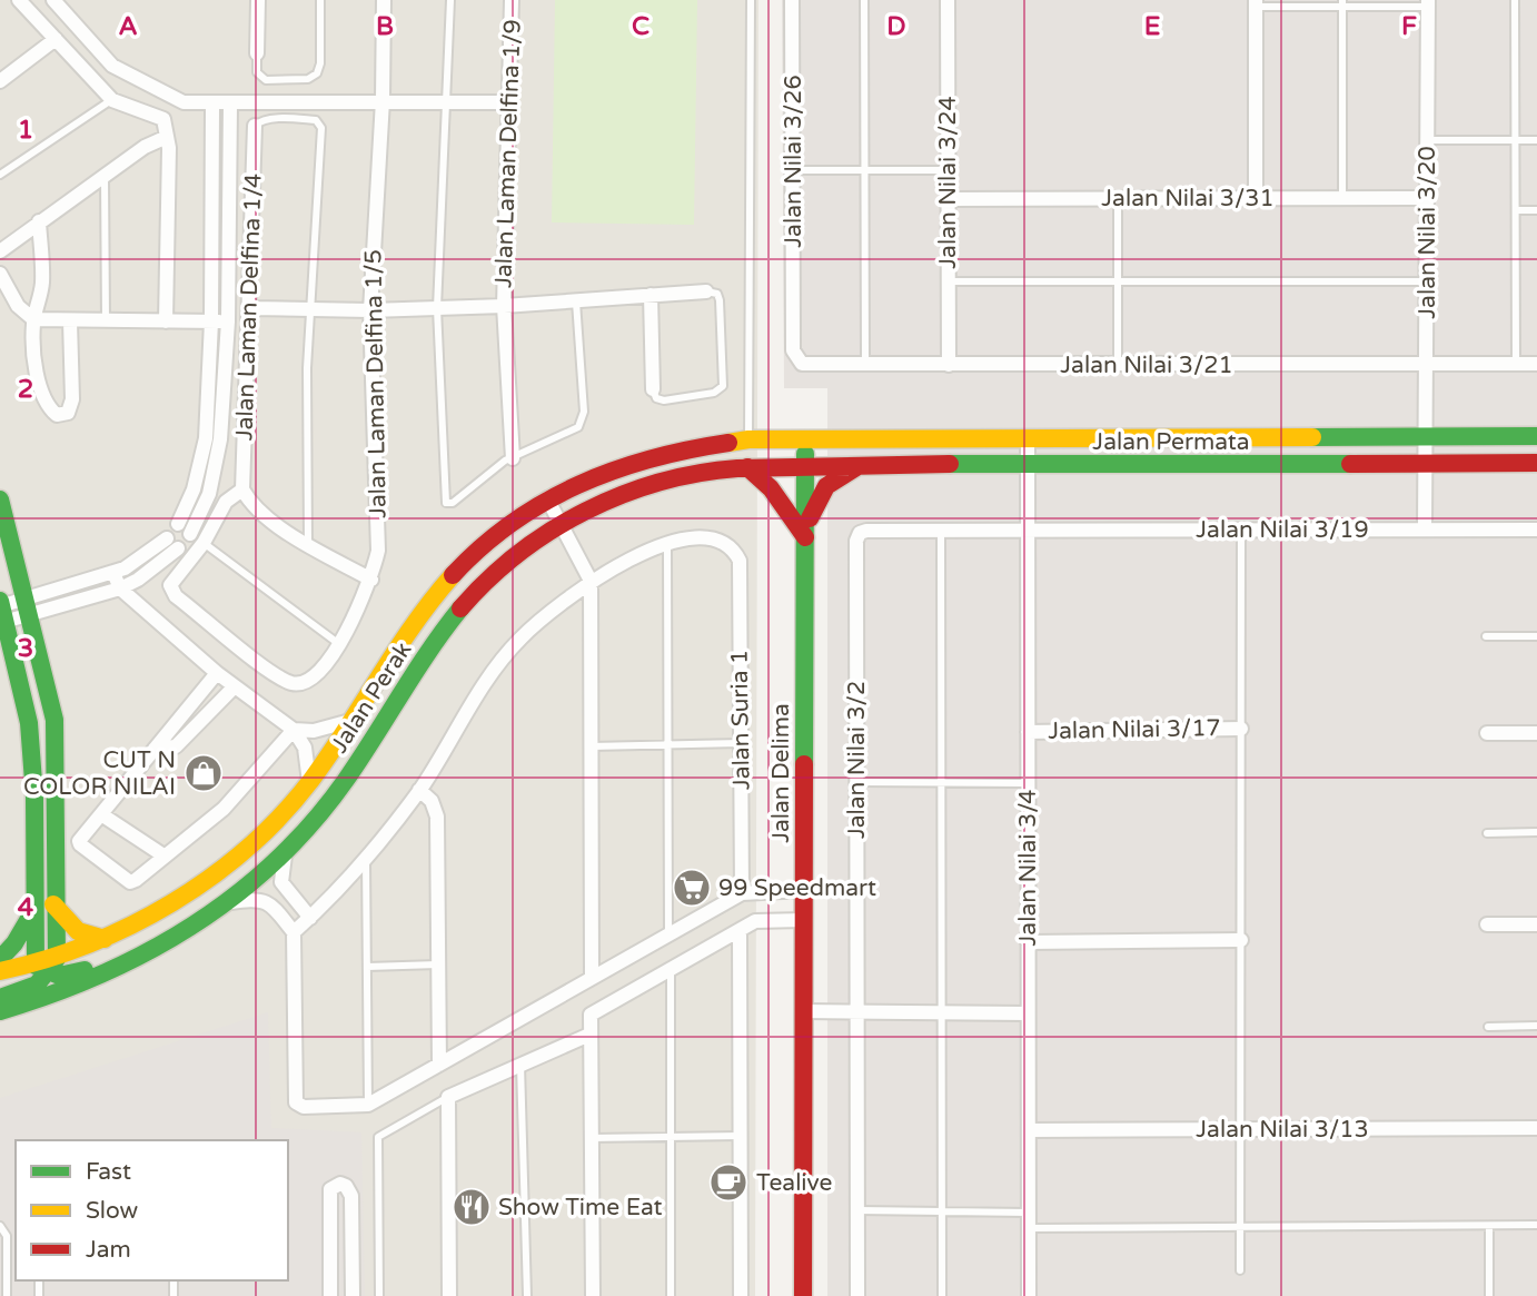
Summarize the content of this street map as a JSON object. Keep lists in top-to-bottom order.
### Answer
{
  "streets": {
    "main road": ["Jalan Permata", "Jalan Perak", "Jalan Delima"],
    "street": [
      "Jalan Laman Delfina 1/9",
      "Jalan Nilai 3/26",
      "Jalan Nilai 3/24",
      "Jalan Nilai 3/31",
      "Jalan Nilai 3/20",
      "Jalan Laman Delfina 1/4",
      "Jalan Nilai 3/21",
      "Jalan Laman Delfina 1/5",
      "Jalan Nilai 3/19",
      "Jalan Suria 1",
      "Jalan Nilai 3/17",
      "Jalan Nilai 3/2",
      "Jalan Nilai 3/4",
      "Jalan Nilai 3/13"
    ]
  },
  "crossings": [
    ["Jalan Nilai 3/26", "Jalan Nilai 3/21"],
    ["Jalan Nilai 3/24", "Jalan Nilai 3/31"],
    ["Jalan Nilai 3/24", "Jalan Nilai 3/21"],
    ["Jalan Nilai 3/31", "Jalan Nilai 3/20"],
    ["Jalan Nilai 3/20", "Jalan Nilai 3/21"],
    ["Jalan Nilai 3/20", "Jalan Permata"],
    ["Jalan Nilai 3/20", "Jalan Nilai 3/19"],
    ["Jalan Permata", "Jalan Perak"],
    ["Jalan Permata", "Jalan Delima"],
    ["Jalan Permata", "Jalan Nilai 3/4"],
    ["Jalan Nilai 3/19", "Jalan Nilai 3/2"],
    ["Jalan Nilai 3/19", "Jalan Nilai 3/4"],
    ["Jalan Perak", "Jalan Delima"],
    ["Jalan Nilai 3/17", "Jalan Nilai 3/4"],
    ["Jalan Nilai 3/2", "Jalan Nilai 3/4"],
    ["Jalan Nilai 3/4", "Jalan Nilai 3/13"]
  ],
  "places": {
    "shop": ["CUT N COLOR NILAI"],
    "supermarket": ["99 Speedmart"],
    "cafe": ["Tealive"],
    "restaurant": ["Show Time Eat"]
  },
  "legend": ["Fast", "Slow", "Jam"],
  "grid": {
    "columns": [
      "A",
      "B",
      "C",
      "D",
      "E",
      "F"
    ],
    "rows": [
      "1",
      "2",
      "3",
      "4"
    ]
  }
}
